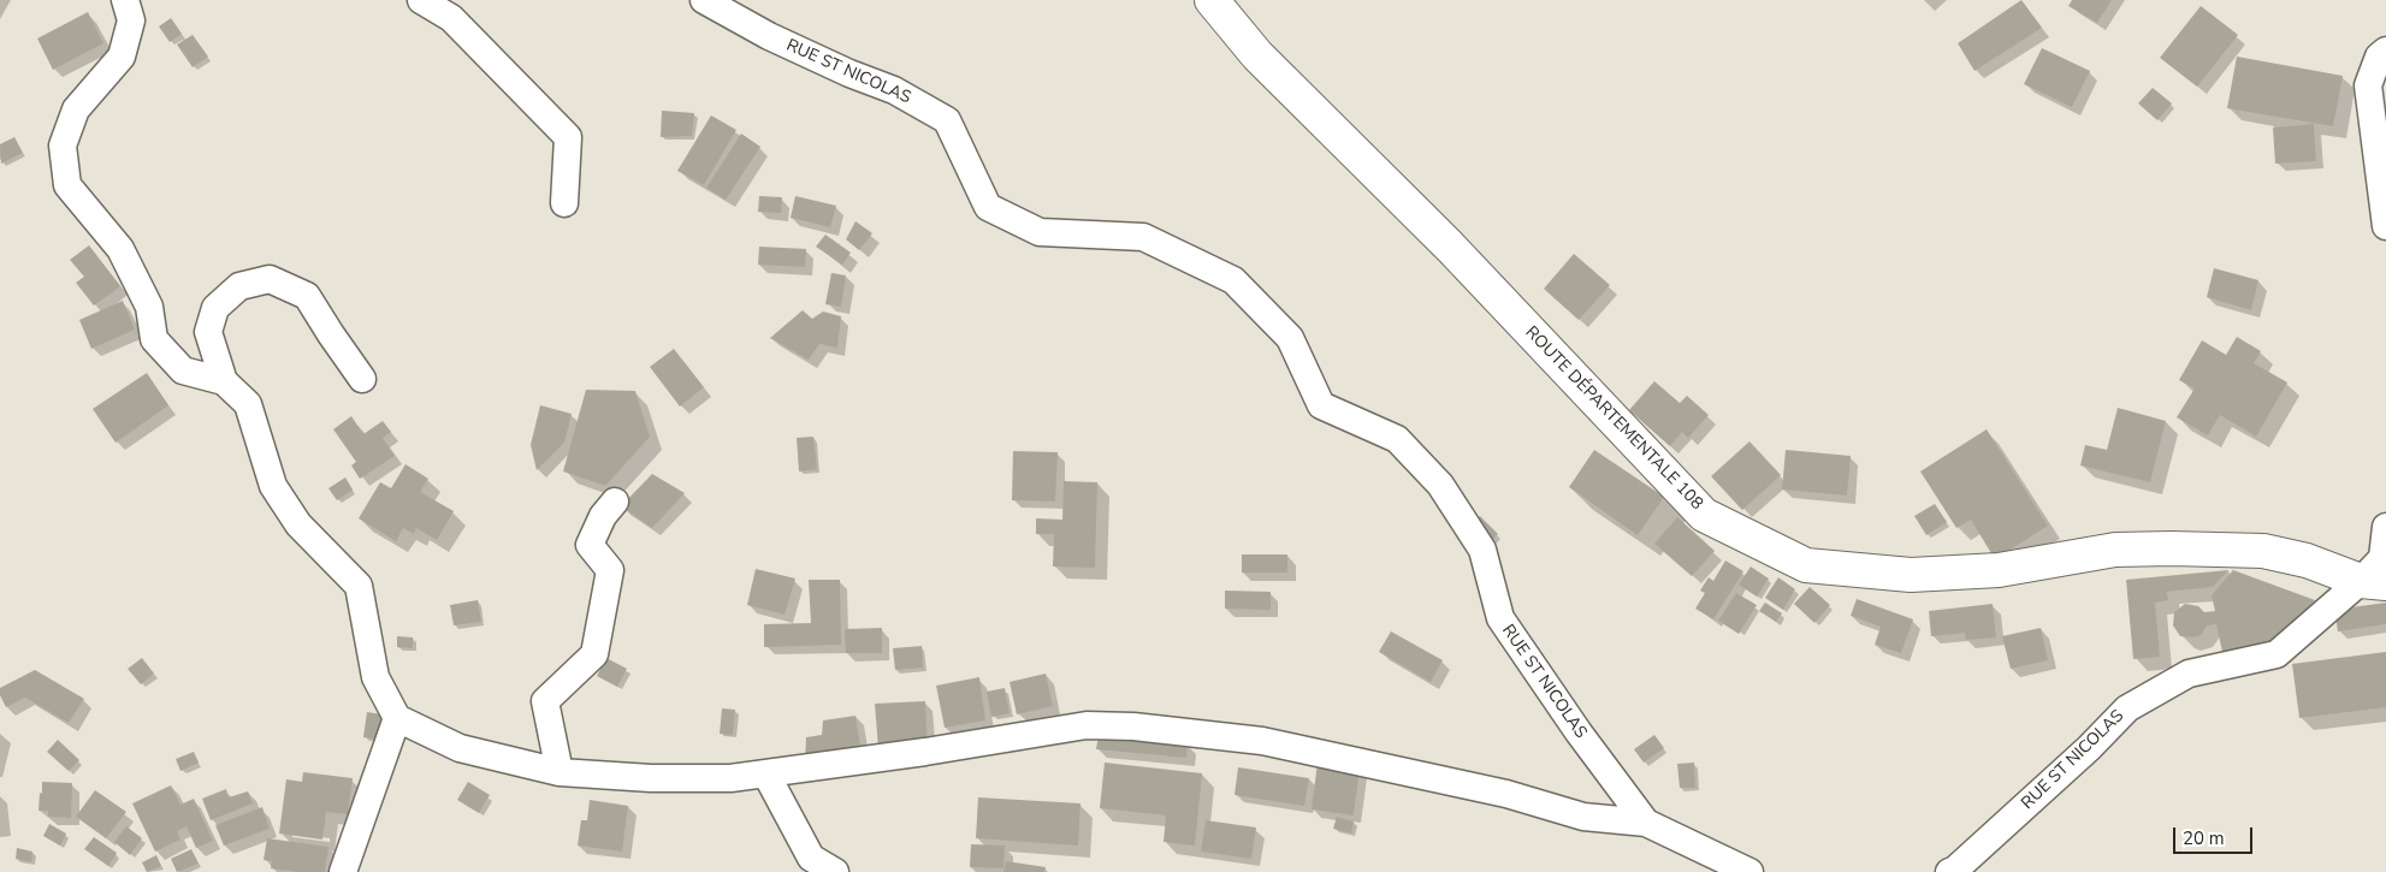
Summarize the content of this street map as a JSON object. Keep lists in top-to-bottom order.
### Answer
{
  "streets": {
    "main road": ["ROUTE DÉPARTEMENTALE 108"],
    "street": ["RUE ST NICOLAS"]
  },
  "crossings": [
    ["RUE ST NICOLAS", "ROUTE DÉPARTEMENTALE 108"]
  ],
  "scale_bar": "20 m"
}
